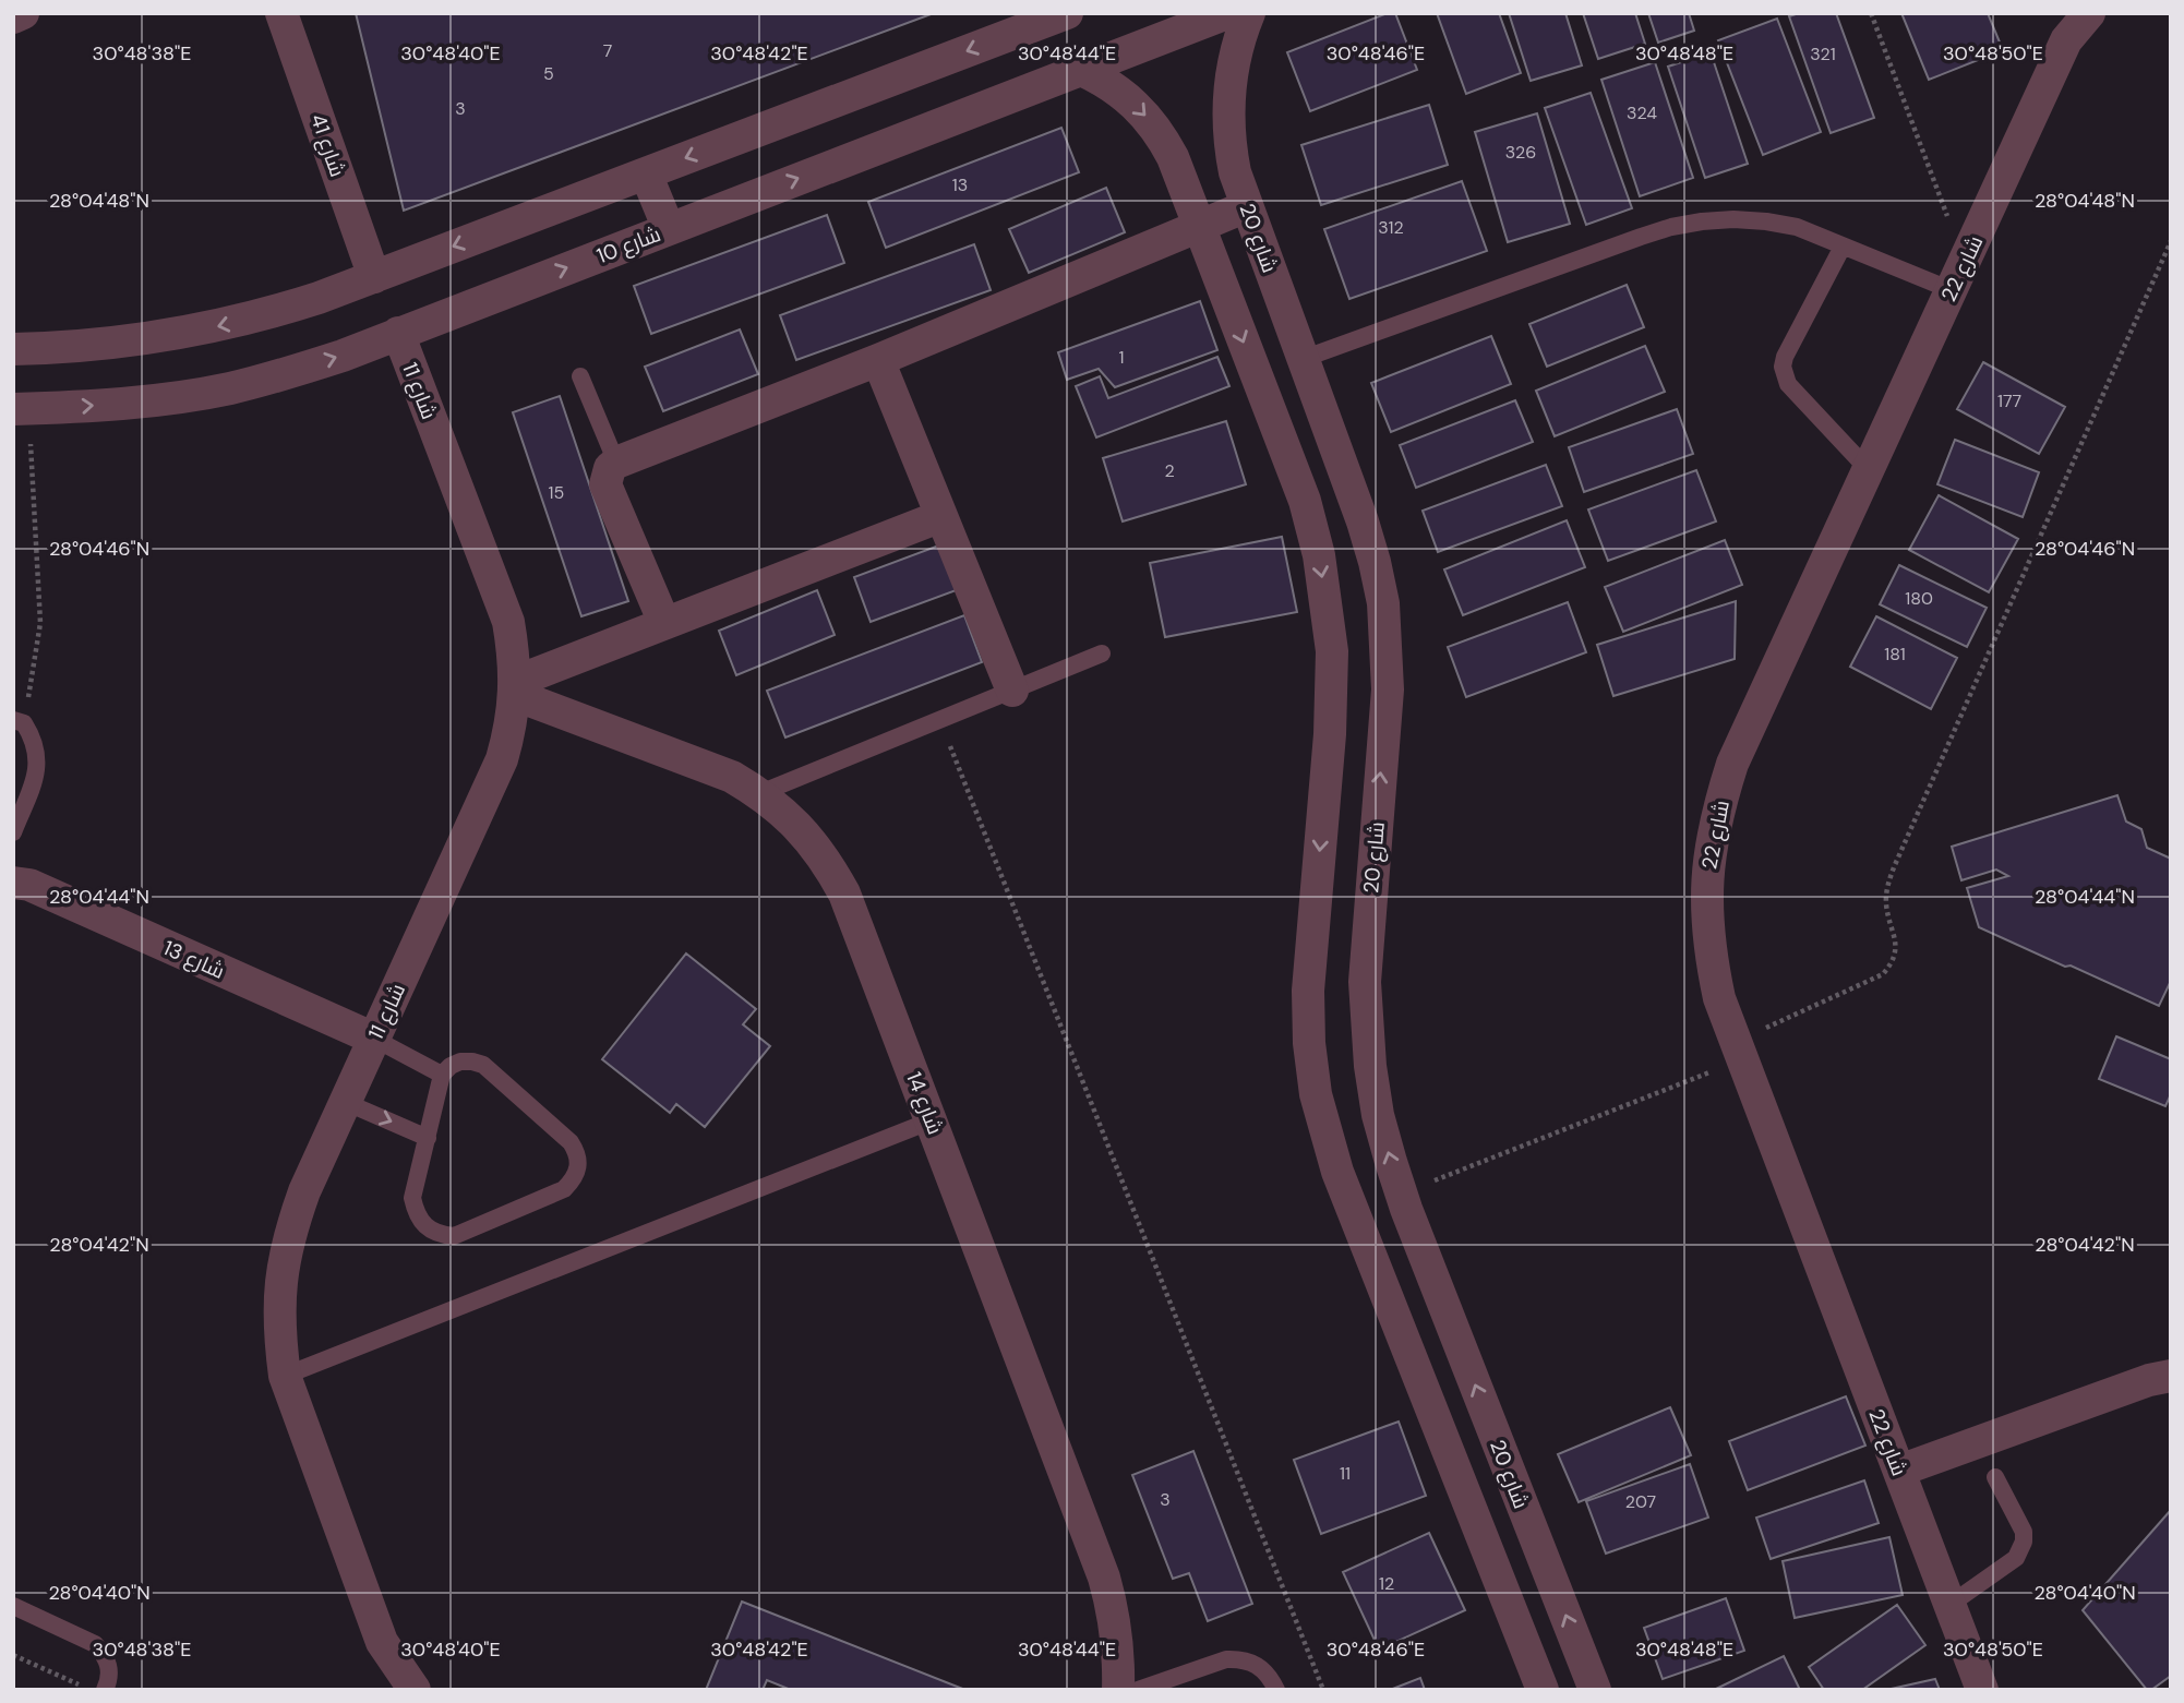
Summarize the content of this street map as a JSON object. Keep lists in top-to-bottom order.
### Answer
{
  "streets": {
    "street": [
      "شارع 41",
      "شارع 20",
      "شارع 10",
      "شارع 22",
      "شارع 11",
      "شارع 13",
      "شارع 14"
    ]
  },
  "crossings": [
    ["شارع 10", "شارع 11"],
    ["شارع 11", "شارع 13"],
    ["شارع 11", "شارع 14"]
  ],
  "house_numbers": [
    "7",
    "321",
    "5",
    "3",
    "324",
    "326",
    "13",
    "312",
    "1",
    "177",
    "2",
    "15",
    "180",
    "181",
    "11",
    "3",
    "207",
    "12"
  ],
  "coordinates": [
    "30°48'38\"E",
    "30°48'40\"E",
    "30°48'42\"E",
    "30°48'44\"E",
    "30°48'46\"E",
    "30°48'48\"E",
    "30°48'50\"E",
    "28°04'48\"N",
    "28°04'46\"N",
    "28°04'44\"N",
    "28°04'42\"N",
    "28°04'40\"N"
  ]
}
